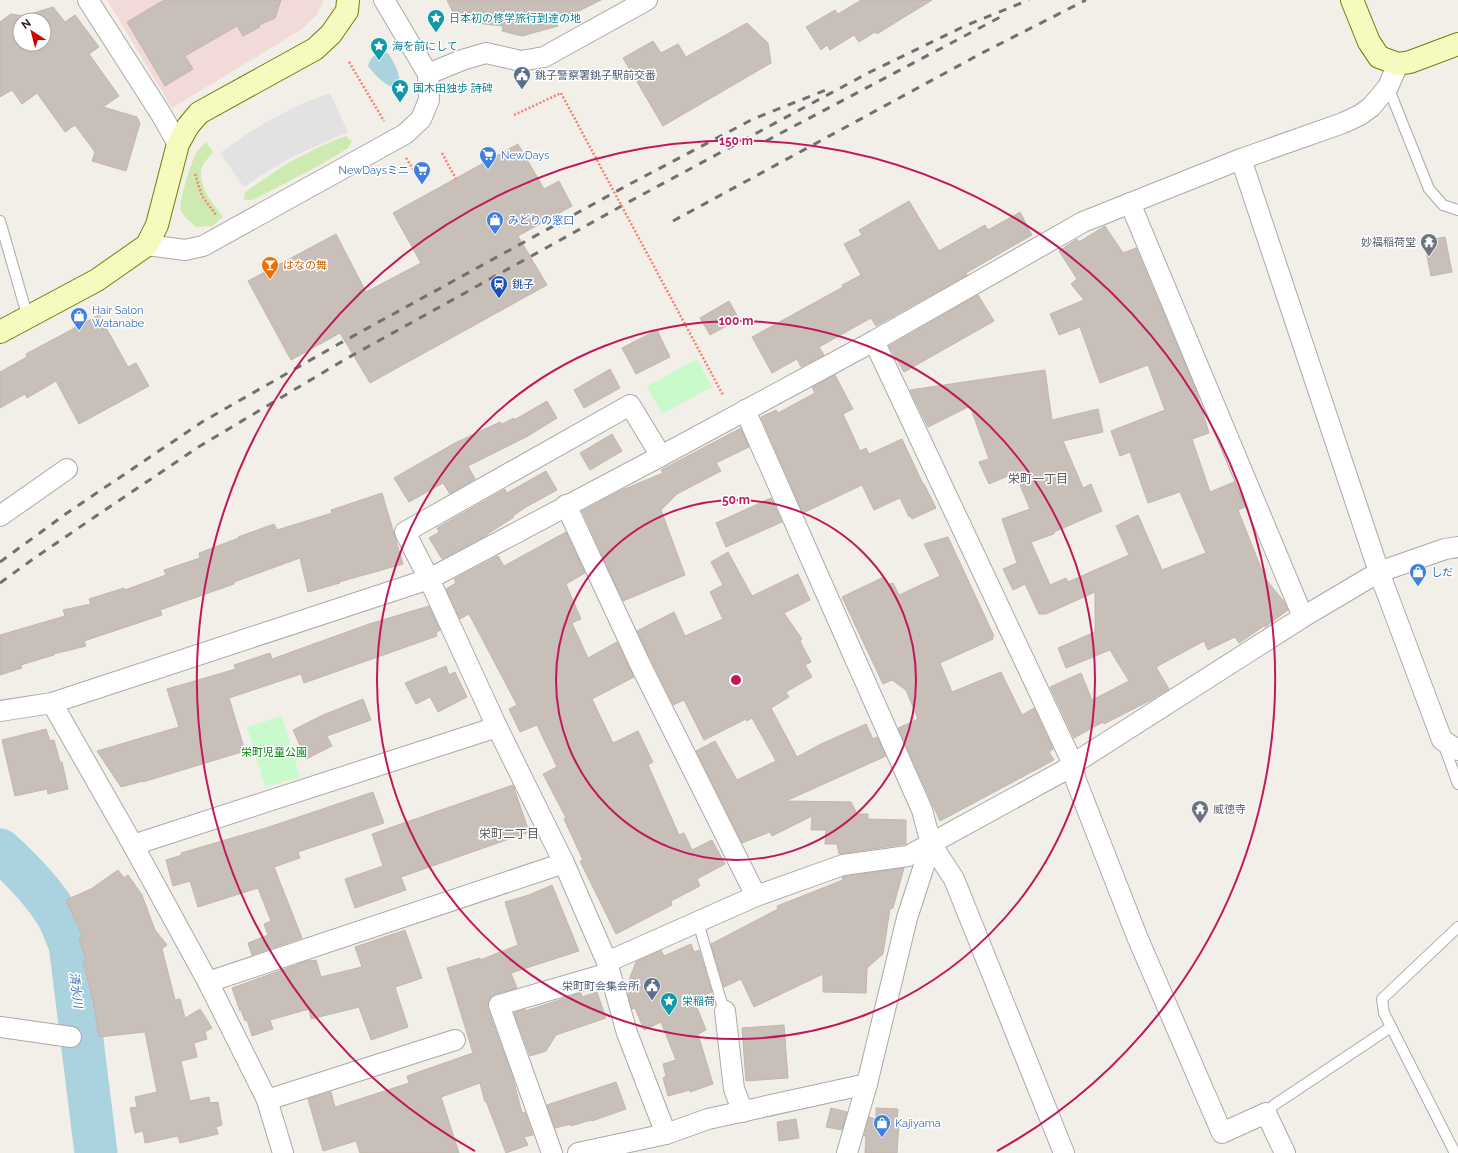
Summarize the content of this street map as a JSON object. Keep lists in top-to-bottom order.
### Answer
{
  "districts": ["栄町一丁目", "栄町二丁目"],
  "water": ["清水川"],
  "parks": ["栄町児童公園"],
  "places": {
    "place": [
      "日本初の修学旅行到達の地",
      "海を前にして",
      "国木田独歩 詩碑",
      "栄稲荷"
    ],
    "public building": ["銚子警察署銚子駅前交番", "栄町町会集会所"],
    "supermarket": ["NewDays", "NewDaysミニ"],
    "shop": [
      "みどりの窓口",
      "Hair Salon Watanabe",
      "しだ",
      "Kajiyama"
    ],
    "temple": ["妙福稲荷堂", "威徳寺"],
    "bar": ["はなの舞"],
    "station": ["銚子"]
  },
  "north": "top left",
  "rings": ["150 m", "100 m", "50 m"]
}
